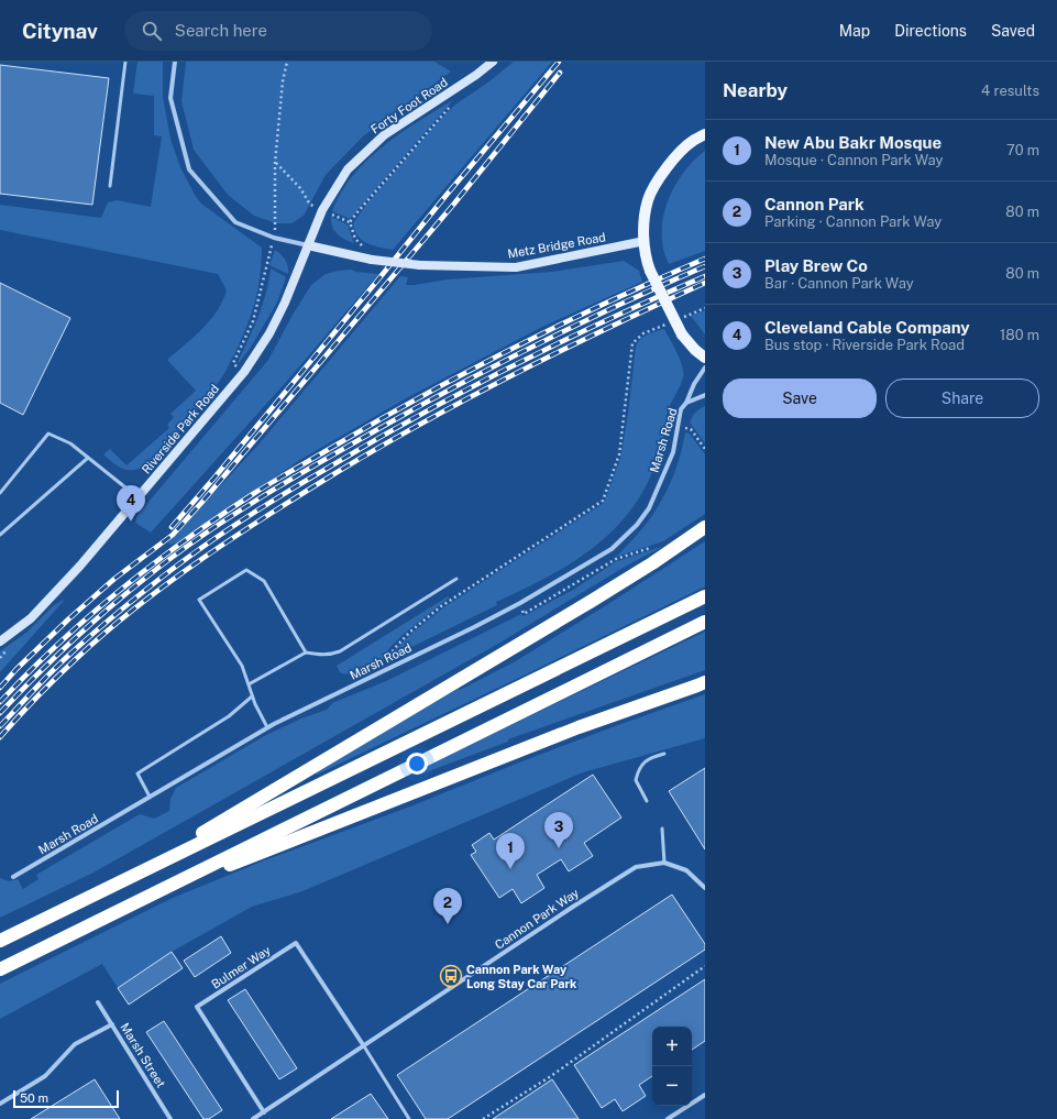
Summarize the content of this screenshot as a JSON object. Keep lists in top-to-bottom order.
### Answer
{
  "streets": {
    "street": [
      "Forty Foot Road",
      "Metz Bridge Road",
      "Riverside Park Road",
      "Marsh Road",
      "Cannon Park Way",
      "Bulmer Way",
      "Marsh Street"
    ]
  },
  "crossings": [
    ["Forty Foot Road", "Riverside Park Road"],
    ["Cannon Park Way", "Bulmer Way"]
  ],
  "places": {
    "bus stop": ["Cannon Park Way Long Stay Car Park"]
  },
  "scale_bar": "50 m",
  "page": {
    "header": "Citynav",
    "search": "Search here",
    "nav": ["Map", "Directions", "Saved"],
    "heading": ["Nearby", "4 results"],
    "list": [
      {
        "mark": "1",
        "name": "New Abu Bakr Mosque",
        "note": "Mosque · Cannon Park Way",
        "value": "70 m"
      },
      {
        "mark": "2",
        "name": "Cannon Park",
        "note": "Parking · Cannon Park Way",
        "value": "80 m"
      },
      {
        "mark": "3",
        "name": "Play Brew Co",
        "note": "Bar · Cannon Park Way",
        "value": "80 m"
      },
      {
        "mark": "4",
        "name": "Cleveland Cable Company",
        "note": "Bus stop · Riverside Park Road",
        "value": "180 m"
      }
    ],
    "buttons": ["Save", "Share"],
    "pins": [
      "4",
      "3",
      "1",
      "2"
    ],
    "map_buttons": ["+", "−"],
    "scale": "50 m"
  }
}
